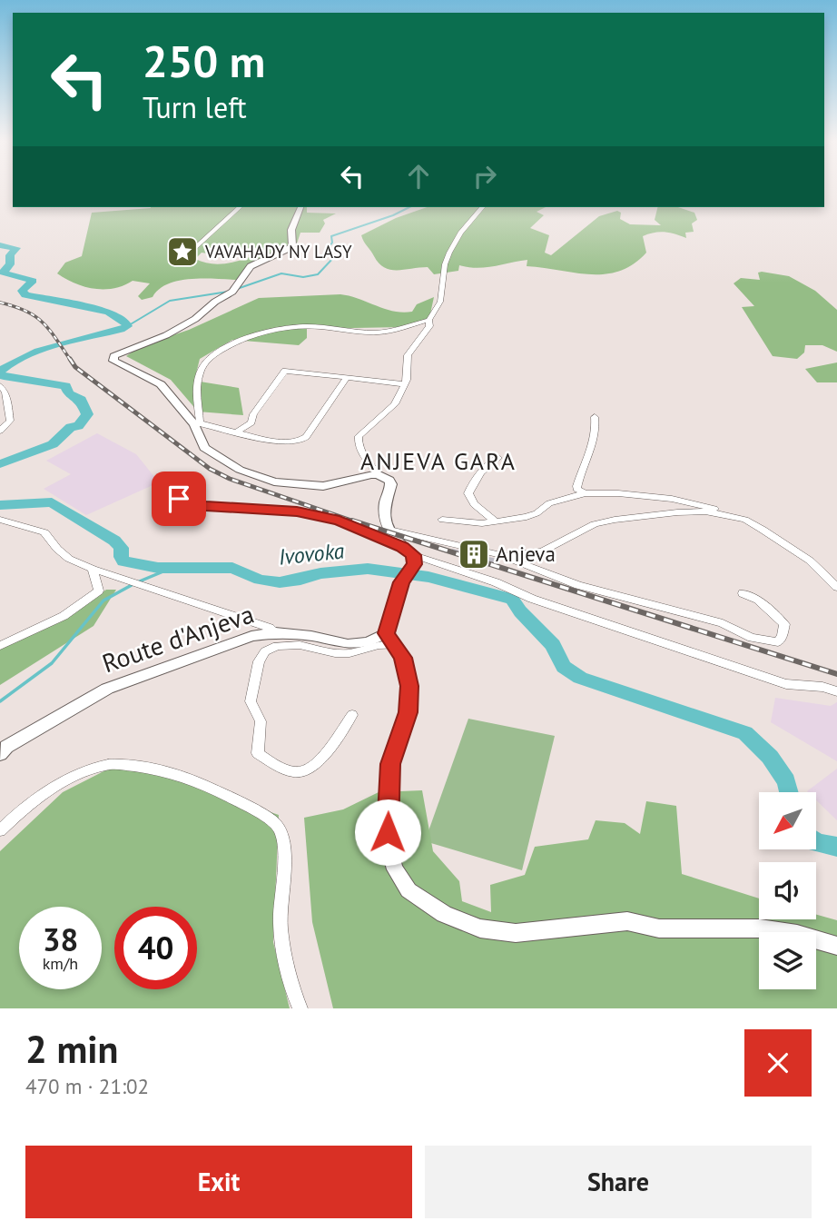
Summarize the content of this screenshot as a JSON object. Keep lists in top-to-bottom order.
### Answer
{
  "streets": {
    "street": ["Route d'Anjeva"]
  },
  "districts": ["ANJEVA GARA"],
  "water": ["Ivovoka"],
  "places": {
    "place": ["VAVAHADY NY LASY"],
    "building": ["Anjeva"]
  },
  "north": "bottom left",
  "page": {
    "turn": ["250 m", "Turn left"],
    "speed": "38 km/h",
    "limit": "40",
    "heading": ["2 min", "470 m · 21:02"],
    "buttons": ["Exit", "Share"]
  }
}
